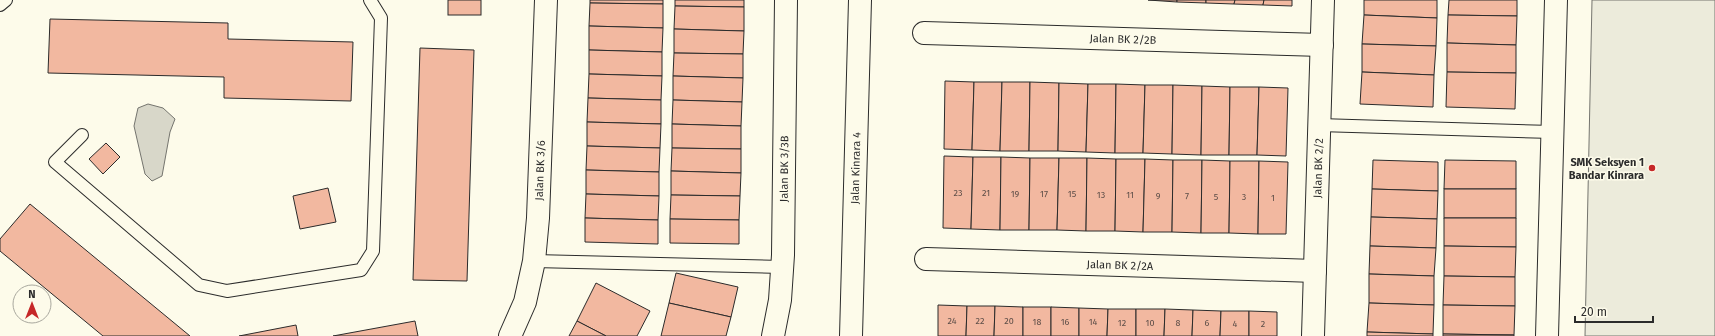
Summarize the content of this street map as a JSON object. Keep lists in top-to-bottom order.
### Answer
{
  "streets": {
    "street": [
      "Jalan BK 2/2B",
      "Jalan BK 3/3B",
      "Jalan Kinrara 4",
      "Jalan BK 2/2",
      "Jalan BK 3/6",
      "Jalan BK 2/2A"
    ]
  },
  "crossings": [
    ["Jalan BK 2/2B", "Jalan BK 2/2"],
    ["Jalan BK 2/2", "Jalan BK 2/2A"]
  ],
  "places": ["SMK Seksyen 1 Bandar Kinrara"],
  "house_numbers": [
    "23",
    "21",
    "19",
    "17",
    "15",
    "13",
    "11",
    "9",
    "7",
    "5",
    "3",
    "1",
    "24",
    "22",
    "20",
    "18",
    "16",
    "14",
    "12",
    "10",
    "8",
    "6",
    "4",
    "2"
  ],
  "scale_bar": "20 m",
  "north": "top"
}
